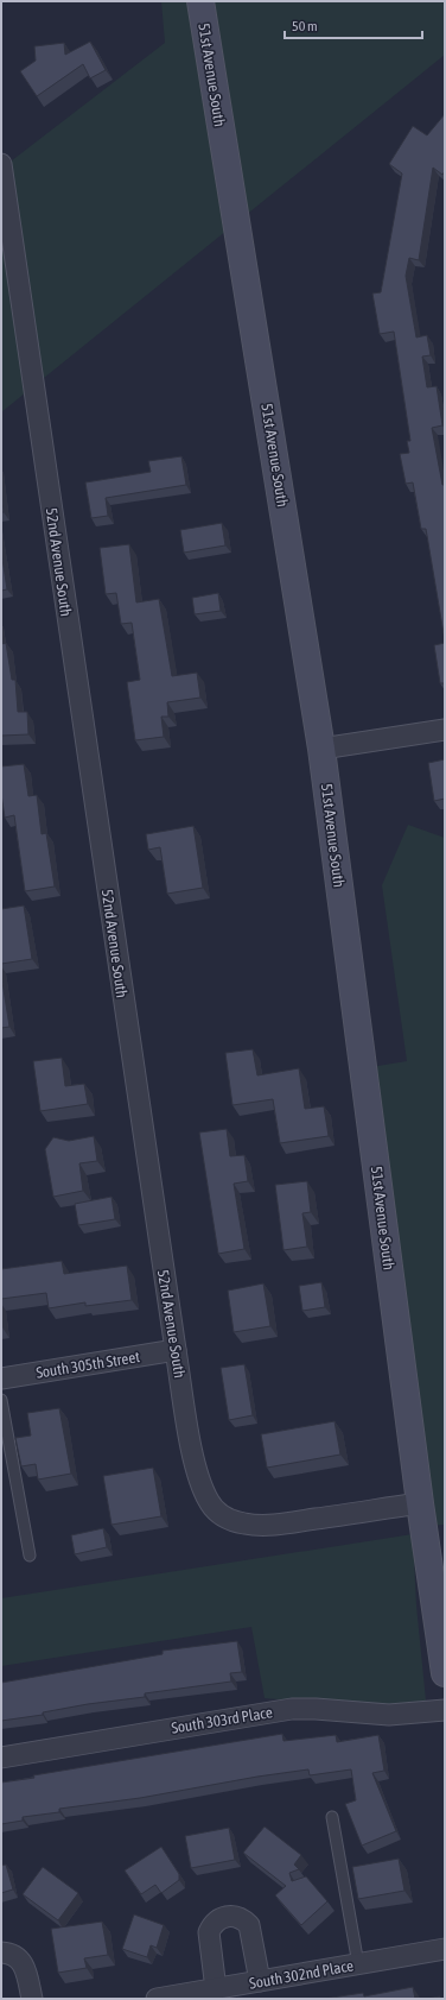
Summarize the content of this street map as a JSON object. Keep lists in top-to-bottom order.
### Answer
{
  "streets": {
    "main road": ["51st Avenue South"],
    "street": [
      "52nd Avenue South",
      "South 305th Street",
      "South 303rd Place",
      "South 302nd Place"
    ]
  },
  "crossings": [
    ["51st Avenue South", "52nd Avenue South"],
    ["52nd Avenue South", "South 305th Street"]
  ],
  "scale_bar": "50 m"
}
